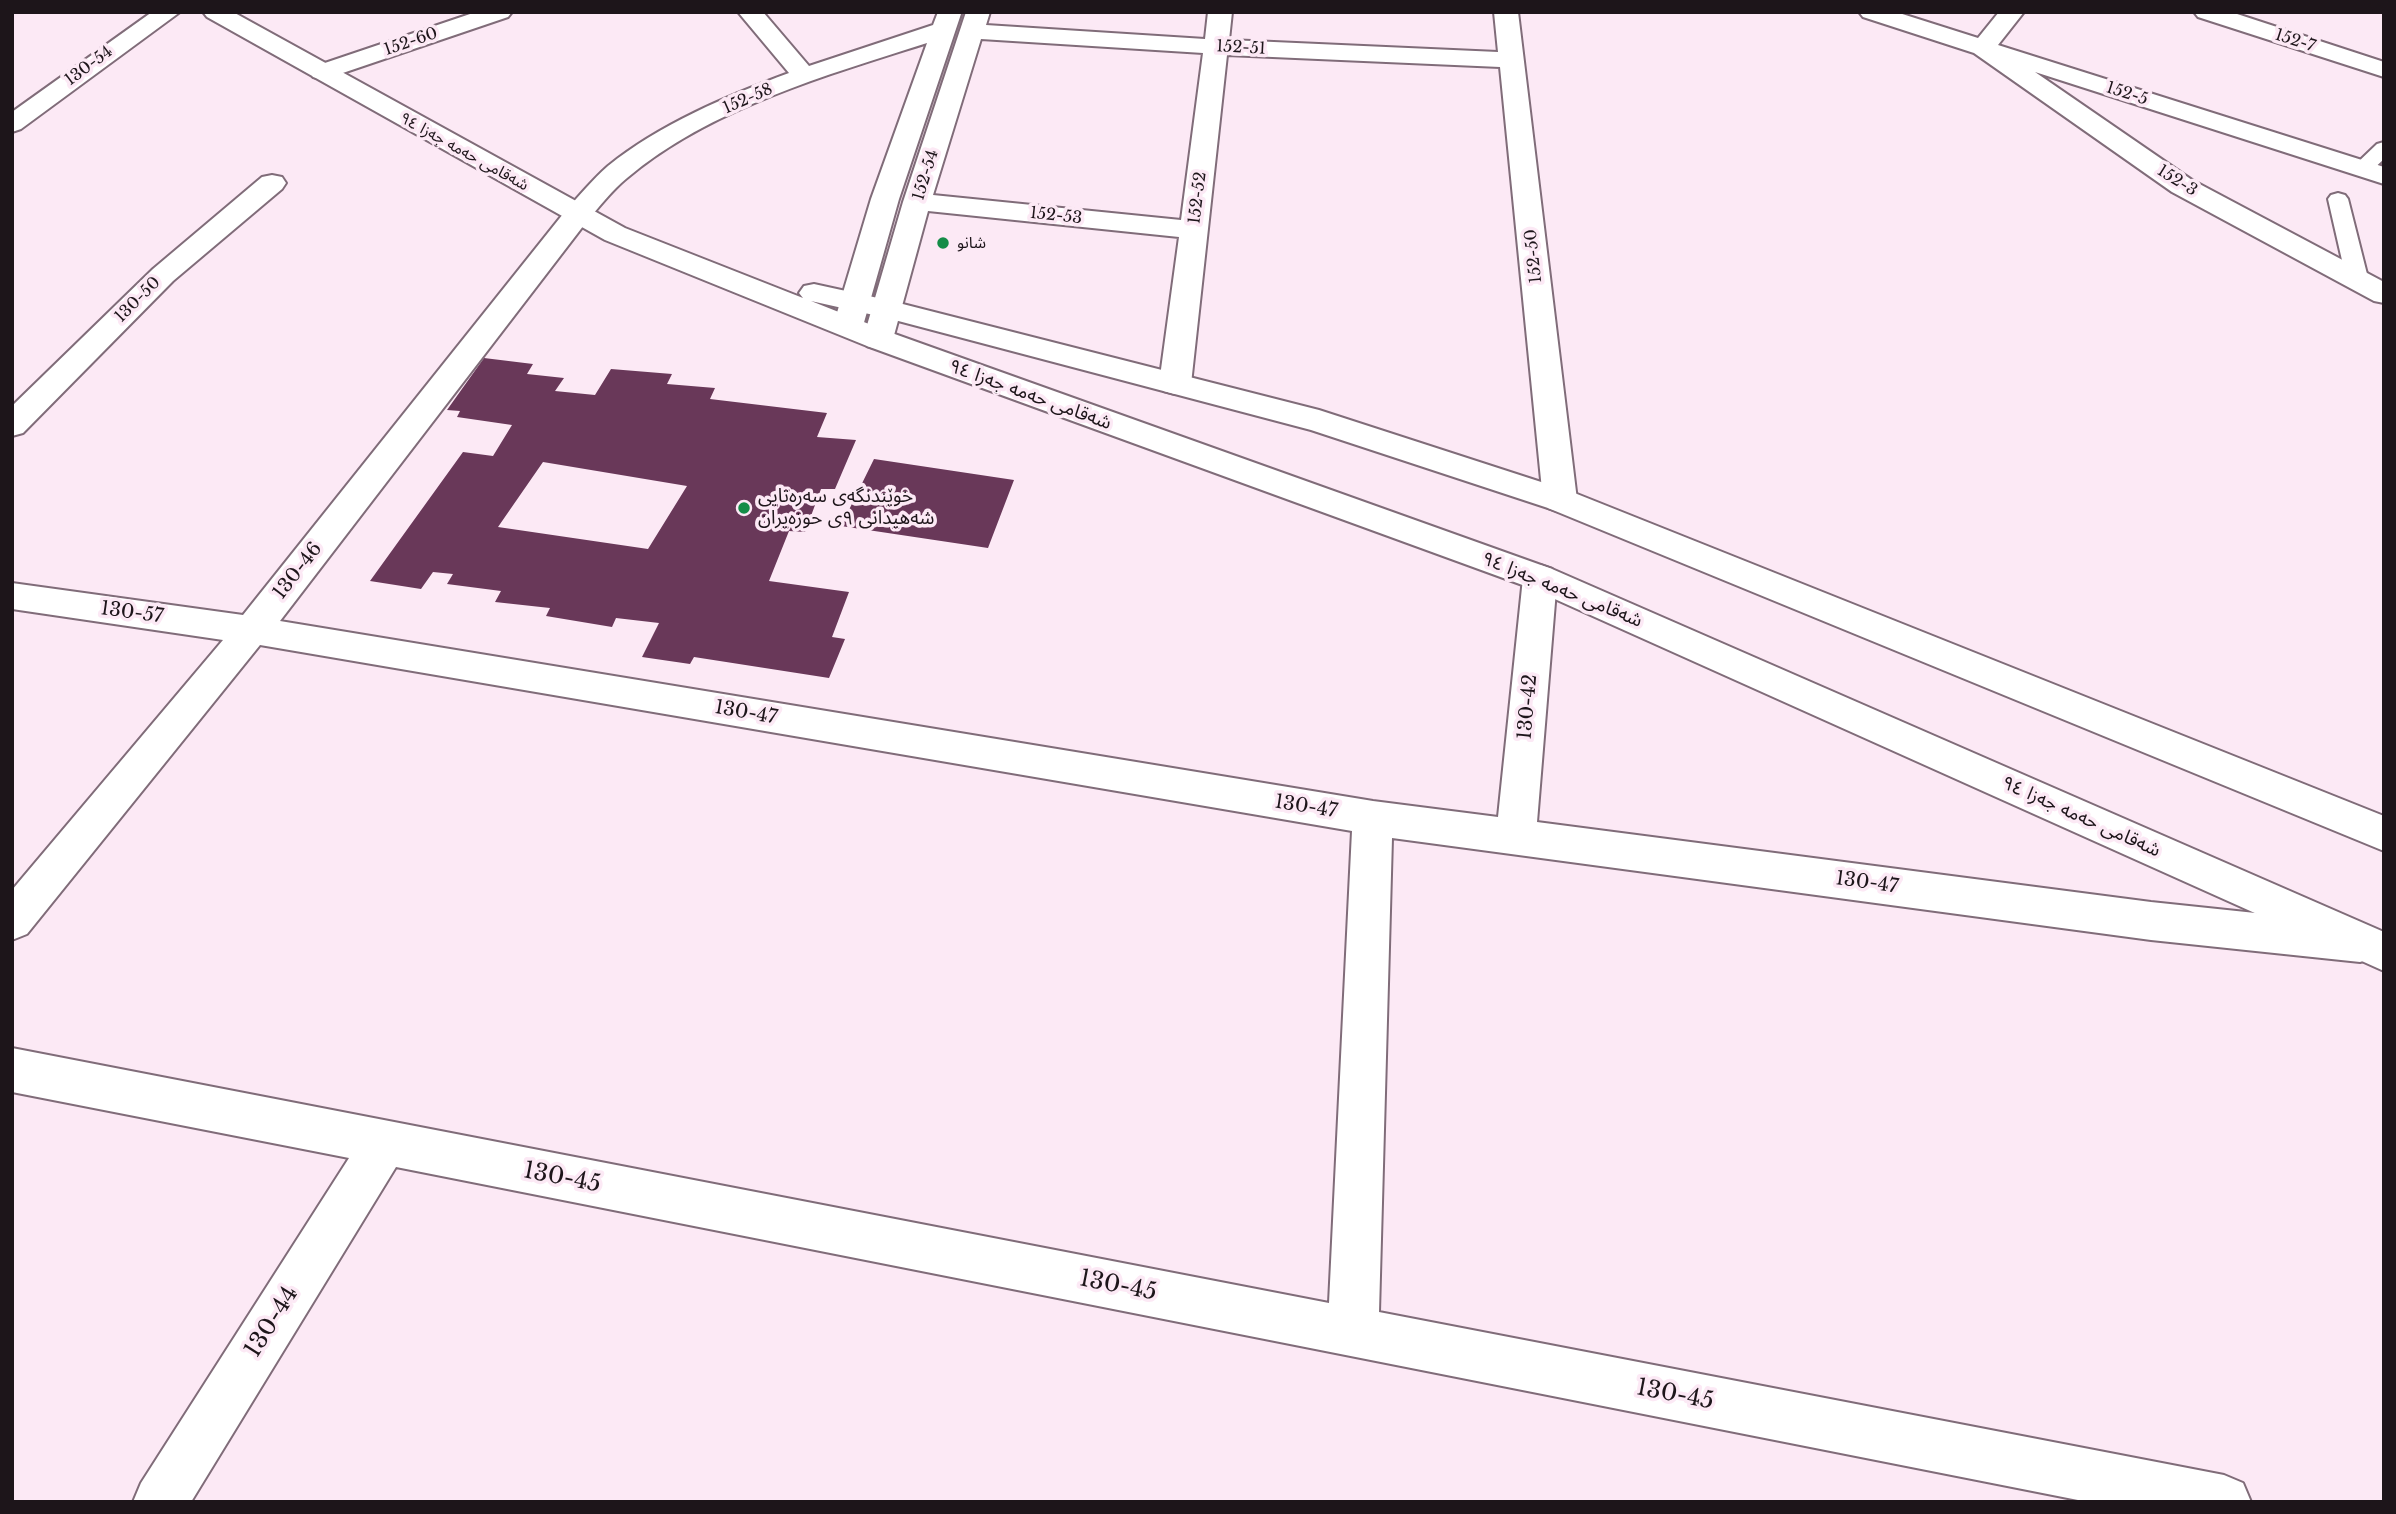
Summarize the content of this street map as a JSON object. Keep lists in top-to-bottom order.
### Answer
{
  "streets": {
    "street": [
      "152-7",
      "152-60",
      "152-51",
      "130-54",
      "152-5",
      "152-58",
      "شەقامی حەمە جەزا ٩٤",
      "152-54",
      "152-3",
      "152-52",
      "152-53",
      "152-50",
      "130-50",
      "130-46",
      "130-57",
      "130-42",
      "130-47",
      "130-45",
      "130-44"
    ]
  },
  "crossings": [
    ["152-60", "شەقامی حەمە جەزا ٩٤"],
    ["152-51", "152-58"],
    ["152-51", "152-54"],
    ["152-51", "152-52"],
    ["152-51", "152-50"],
    ["152-5", "152-3"],
    ["152-58", "شەقامی حەمە جەزا ٩٤"],
    ["152-58", "152-54"],
    ["152-58", "130-46"],
    ["شەقامی حەمە جەزا ٩٤", "152-54"],
    ["شەقامی حەمە جەزا ٩٤", "152-52"],
    ["شەقامی حەمە جەزا ٩٤", "152-50"],
    ["شەقامی حەمە جەزا ٩٤", "130-46"],
    ["شەقامی حەمە جەزا ٩٤", "130-42"],
    ["شەقامی حەمە جەزا ٩٤", "130-47"],
    ["152-54", "152-53"],
    ["152-52", "152-53"],
    ["130-46", "130-57"],
    ["130-46", "130-47"],
    ["130-57", "130-47"],
    ["130-42", "130-47"],
    ["130-45", "130-44"]
  ],
  "places": ["شانو", "خوێندنگەی سەرەتایی شەهیدانی ٩ی حوزەیران"]
}
